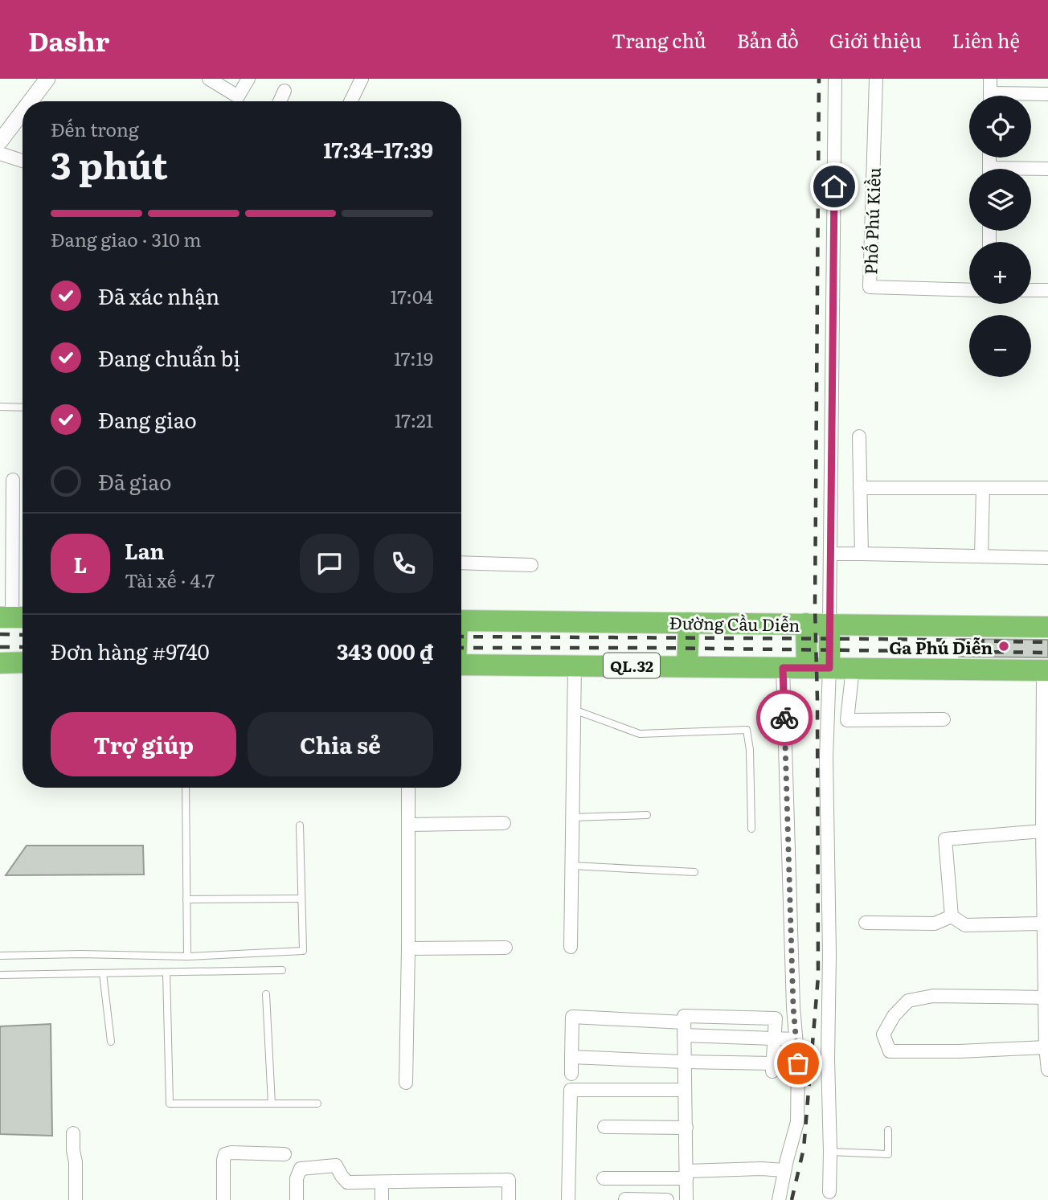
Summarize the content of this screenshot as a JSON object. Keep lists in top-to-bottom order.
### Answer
{
  "streets": {
    "highway": ["Đường Cầu Diễn", "QL.32"],
    "street": ["Phố Phú Kiều"]
  },
  "places": ["Ga Phú Diễn"],
  "page": {
    "header": "Dashr",
    "nav": [
      "Trang chủ",
      "Bản đồ",
      "Giới thiệu",
      "Liên hệ"
    ],
    "map_buttons": ["+", "−"],
    "heading": ["3 phút", "Đến trong", "17:34–17:39"],
    "panel": [
      "Lan",
      "Tài xế · 4.7",
      "Đơn hàng #9740",
      "343 000 ₫"
    ],
    "bar": "Đang giao · 310 m",
    "list": [
      ["Đã xác nhận", "17:04"],
      ["Đang chuẩn bị", "17:19"],
      ["Đang giao", "17:21"],
      "Đã giao"
    ],
    "round": "L",
    "buttons": ["Trợ giúp", "Chia sẻ"]
  }
}
